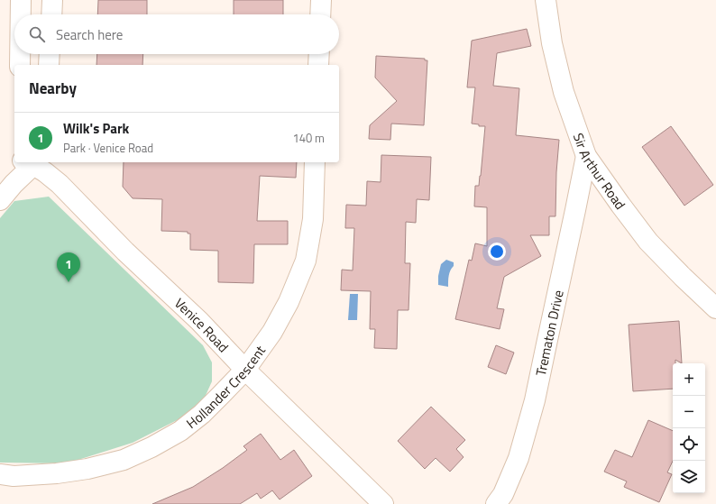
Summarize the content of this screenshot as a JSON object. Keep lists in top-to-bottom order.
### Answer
{
  "streets": {
    "street": [
      "Sir Arthur Road",
      "Venice Road",
      "Trematon Drive",
      "Hollander Crescent"
    ]
  },
  "crossings": [
    ["Sir Arthur Road", "Trematon Drive"],
    ["Venice Road", "Hollander Crescent"]
  ],
  "page": {
    "search": "Search here",
    "heading": "Nearby",
    "list": [
      {
        "mark": "1",
        "name": "Wilk's Park",
        "note": "Park · Venice Road",
        "value": "140 m"
      }
    ],
    "pins": "1",
    "map_buttons": ["+", "−"]
  }
}
